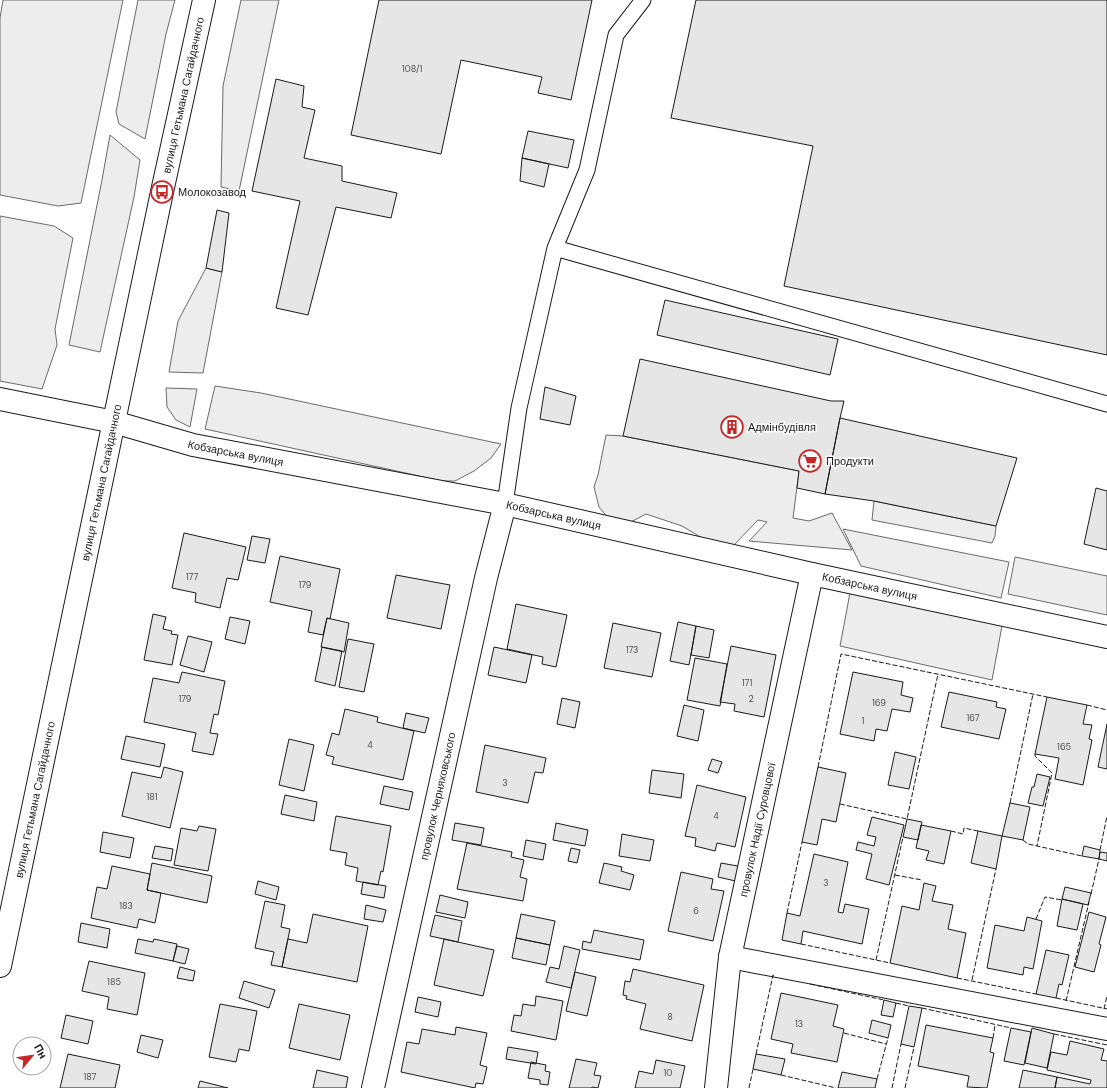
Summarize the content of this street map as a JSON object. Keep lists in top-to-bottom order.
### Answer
{
  "streets": {
    "street": [
      "вулиця Гетьмана Сагайдачного",
      "Кобзарська вулиця",
      "провулок Черняховського",
      "провулок Надії Суровцової"
    ]
  },
  "crossings": [
    ["вулиця Гетьмана Сагайдачного", "Кобзарська вулиця"],
    ["Кобзарська вулиця", "провулок Черняховського"],
    ["Кобзарська вулиця", "провулок Надії Суровцової"]
  ],
  "places": {
    "bus stop": ["Молокозавод"],
    "building": ["Адмінбудівля"],
    "supermarket": ["Продукти"]
  },
  "house_numbers": [
    "108/1",
    "177",
    "179",
    "173",
    "171",
    "179",
    "2",
    "169",
    "167",
    "1",
    "4",
    "165",
    "3",
    "181",
    "4",
    "3",
    "183",
    "6",
    "185",
    "8",
    "13",
    "10",
    "187"
  ],
  "north": "top right"
}
